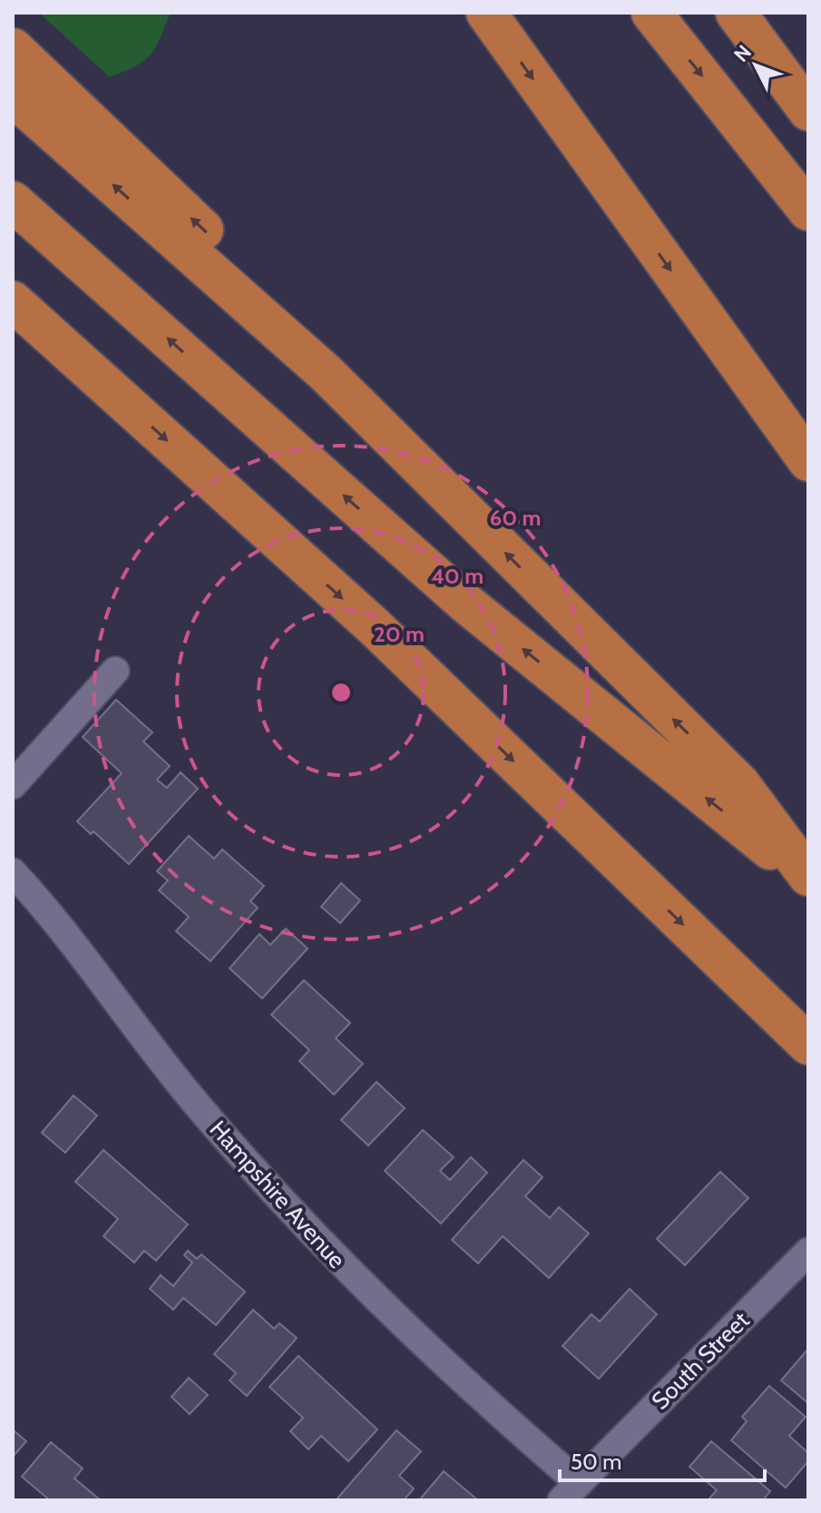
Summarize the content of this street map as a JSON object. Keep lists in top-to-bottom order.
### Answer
{
  "streets": {
    "street": ["Hampshire Avenue", "South Street"]
  },
  "crossings": [
    ["Hampshire Avenue", "South Street"]
  ],
  "scale_bar": "50 m",
  "north": "top left",
  "rings": ["60 m", "40 m", "20 m"]
}
